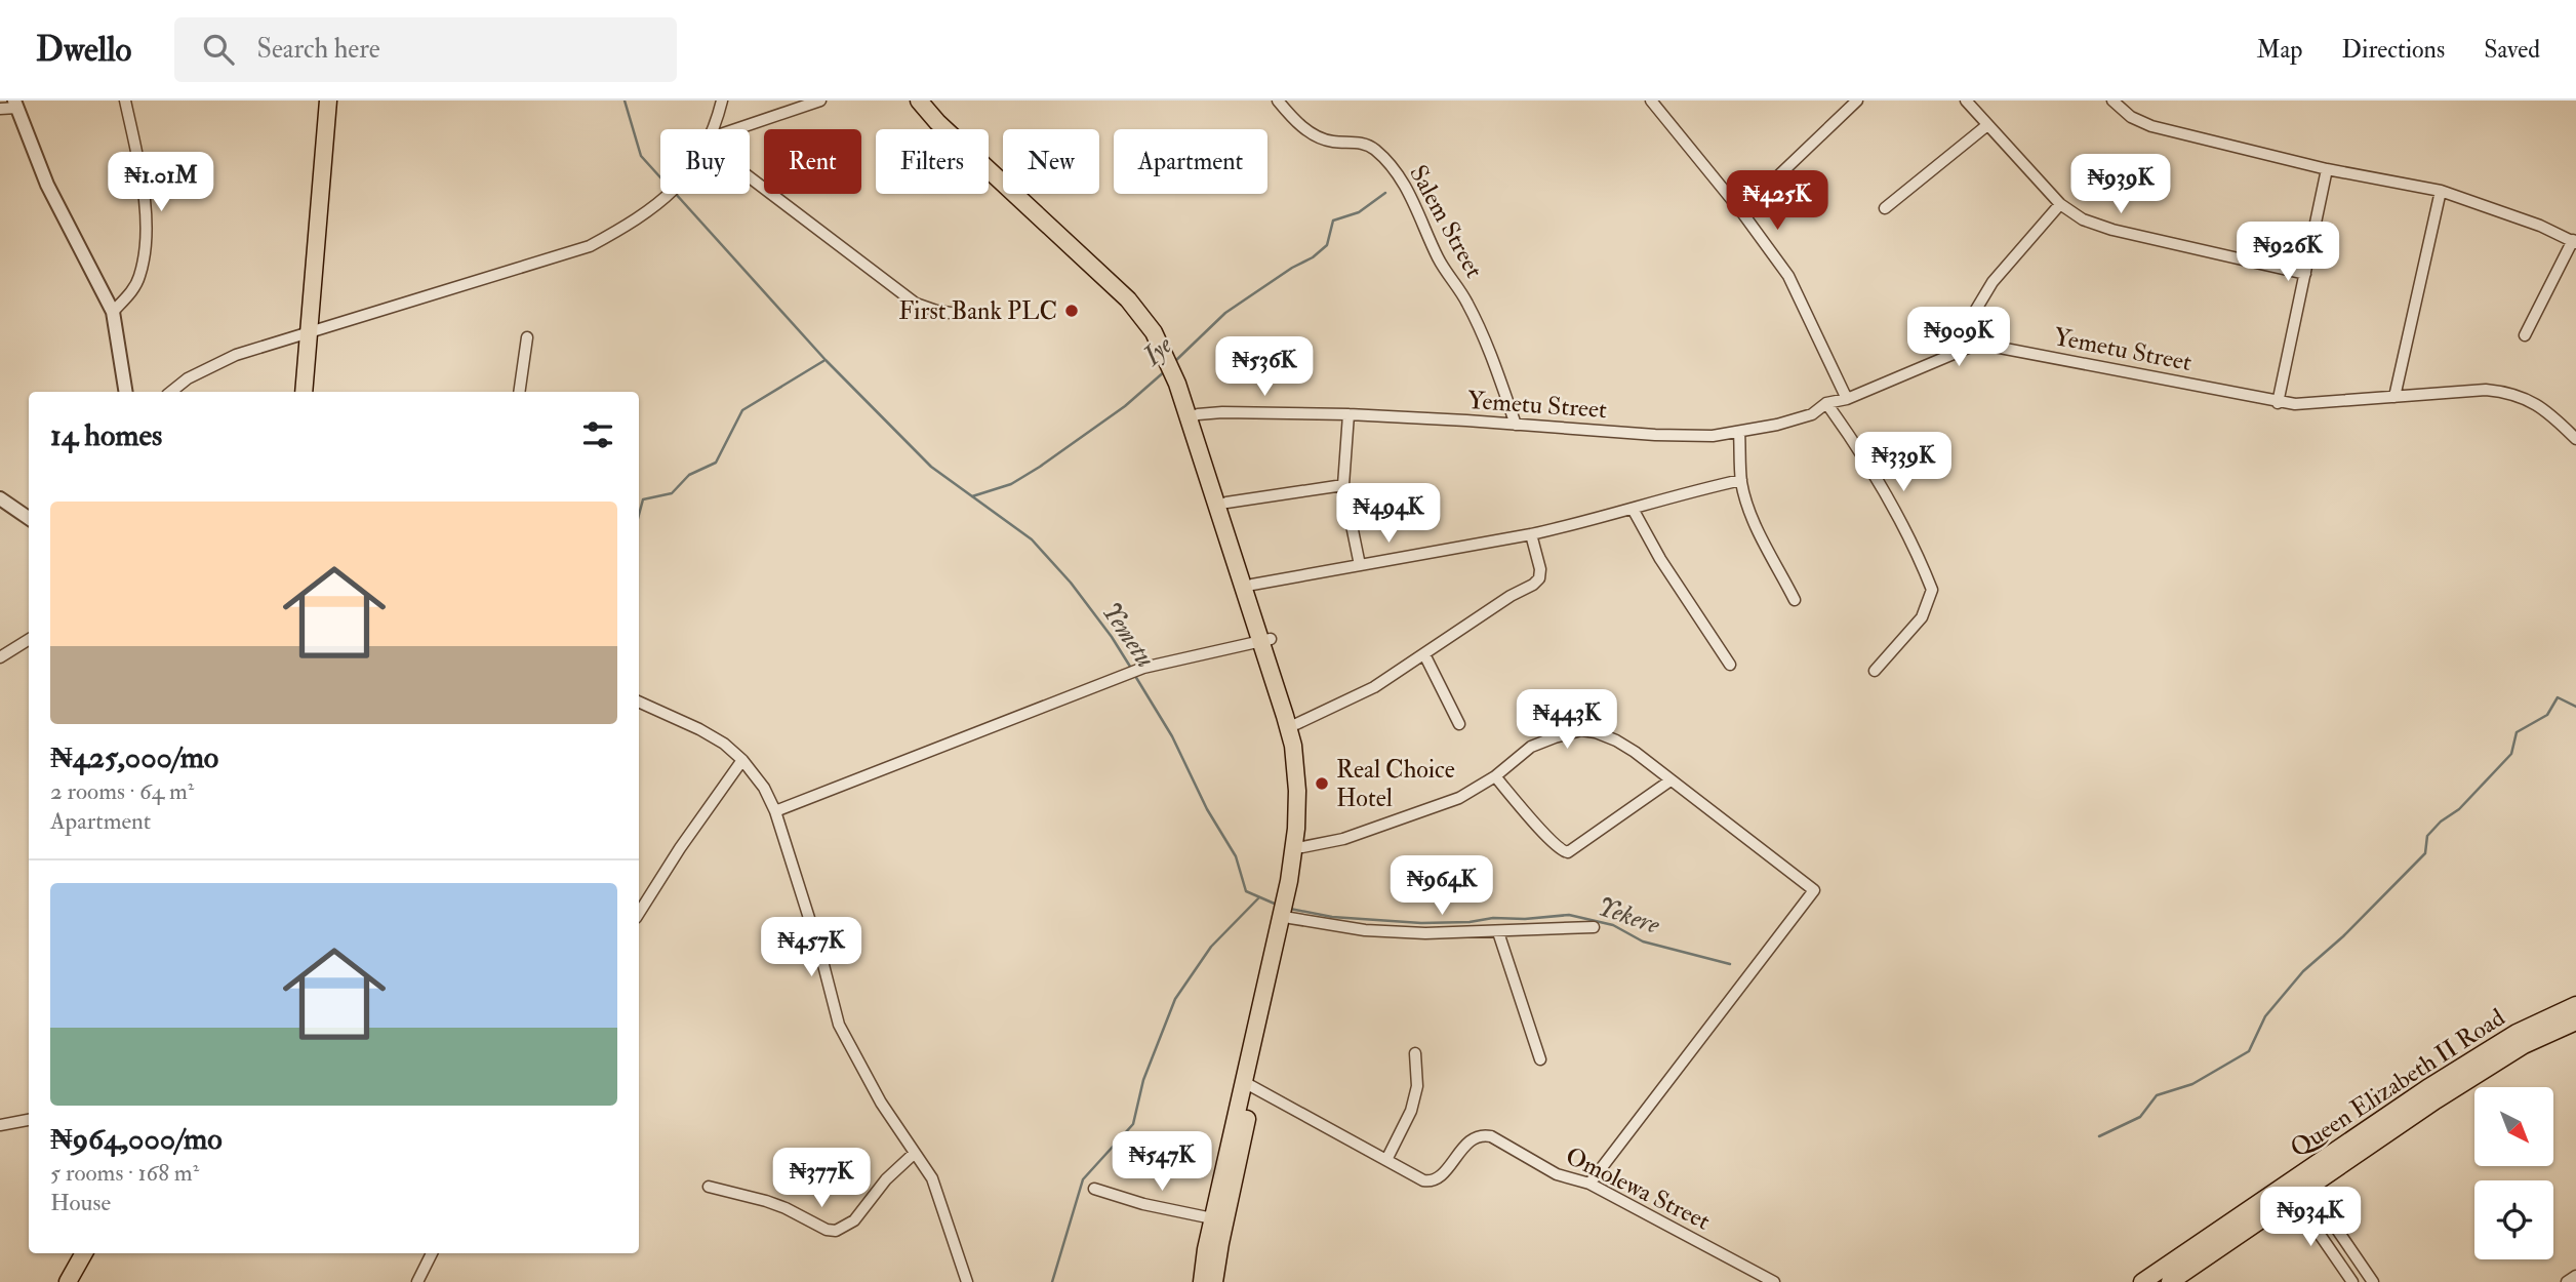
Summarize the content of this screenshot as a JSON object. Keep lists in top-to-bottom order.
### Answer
{
  "streets": {
    "highway": ["Queen Elizabeth II Road"],
    "street": ["Salem Street", "Yemetu Street", "Omolewa Street"]
  },
  "crossings": [
    ["Salem Street", "Yemetu Street"]
  ],
  "water": ["Iye", "Yemetu", "Yekere"],
  "places": ["First Bank PLC", "Real Choice Hotel"],
  "north": "bottom right",
  "page": {
    "header": "Dwello",
    "search": "Search here",
    "nav": ["Map", "Directions", "Saved"],
    "chip": [
      "Buy",
      "Rent",
      "Filters",
      "New",
      "Apartment"
    ],
    "price": [
      "₦1.01M",
      "₦939K",
      "₦425K",
      "₦926K",
      "₦909K",
      "₦536K",
      "₦339K",
      "₦494K",
      "₦443K",
      "₦964K",
      "₦457K",
      "₦547K",
      "₦377K",
      "₦934K"
    ],
    "heading": "14 homes",
    "list": [
      {
        "name": "₦425,000/mo",
        "note": "2 rooms · 64 m² · Apartment"
      },
      {
        "name": "₦964,000/mo",
        "note": "5 rooms · 168 m² · House"
      }
    ]
  }
}
